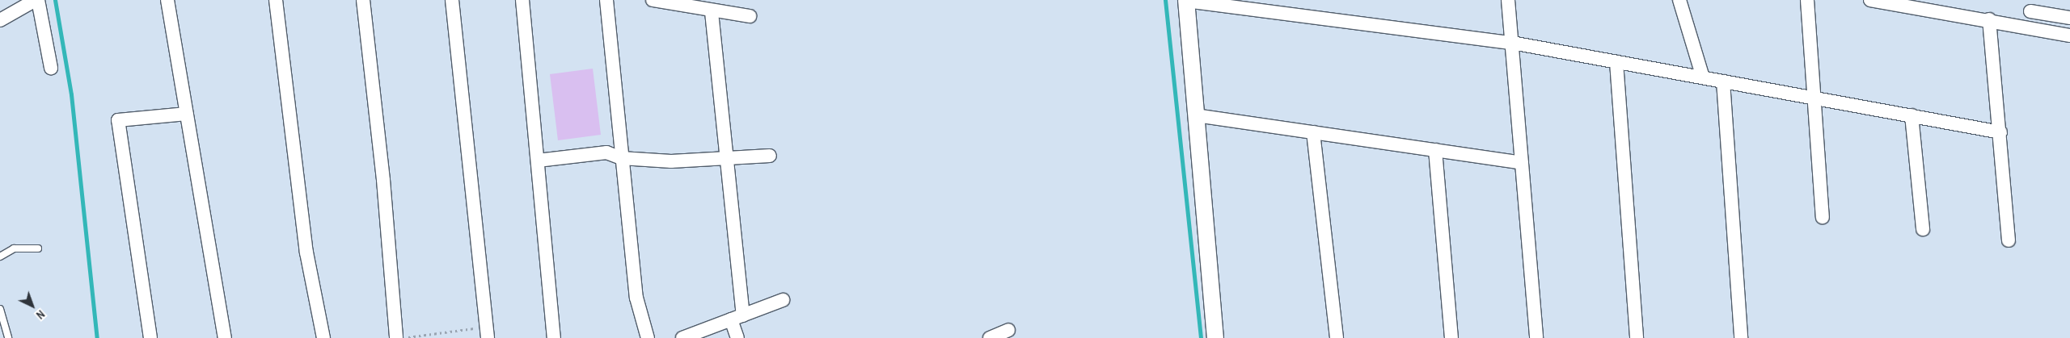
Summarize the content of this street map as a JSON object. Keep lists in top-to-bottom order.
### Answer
{
  "north": "bottom right"
}
